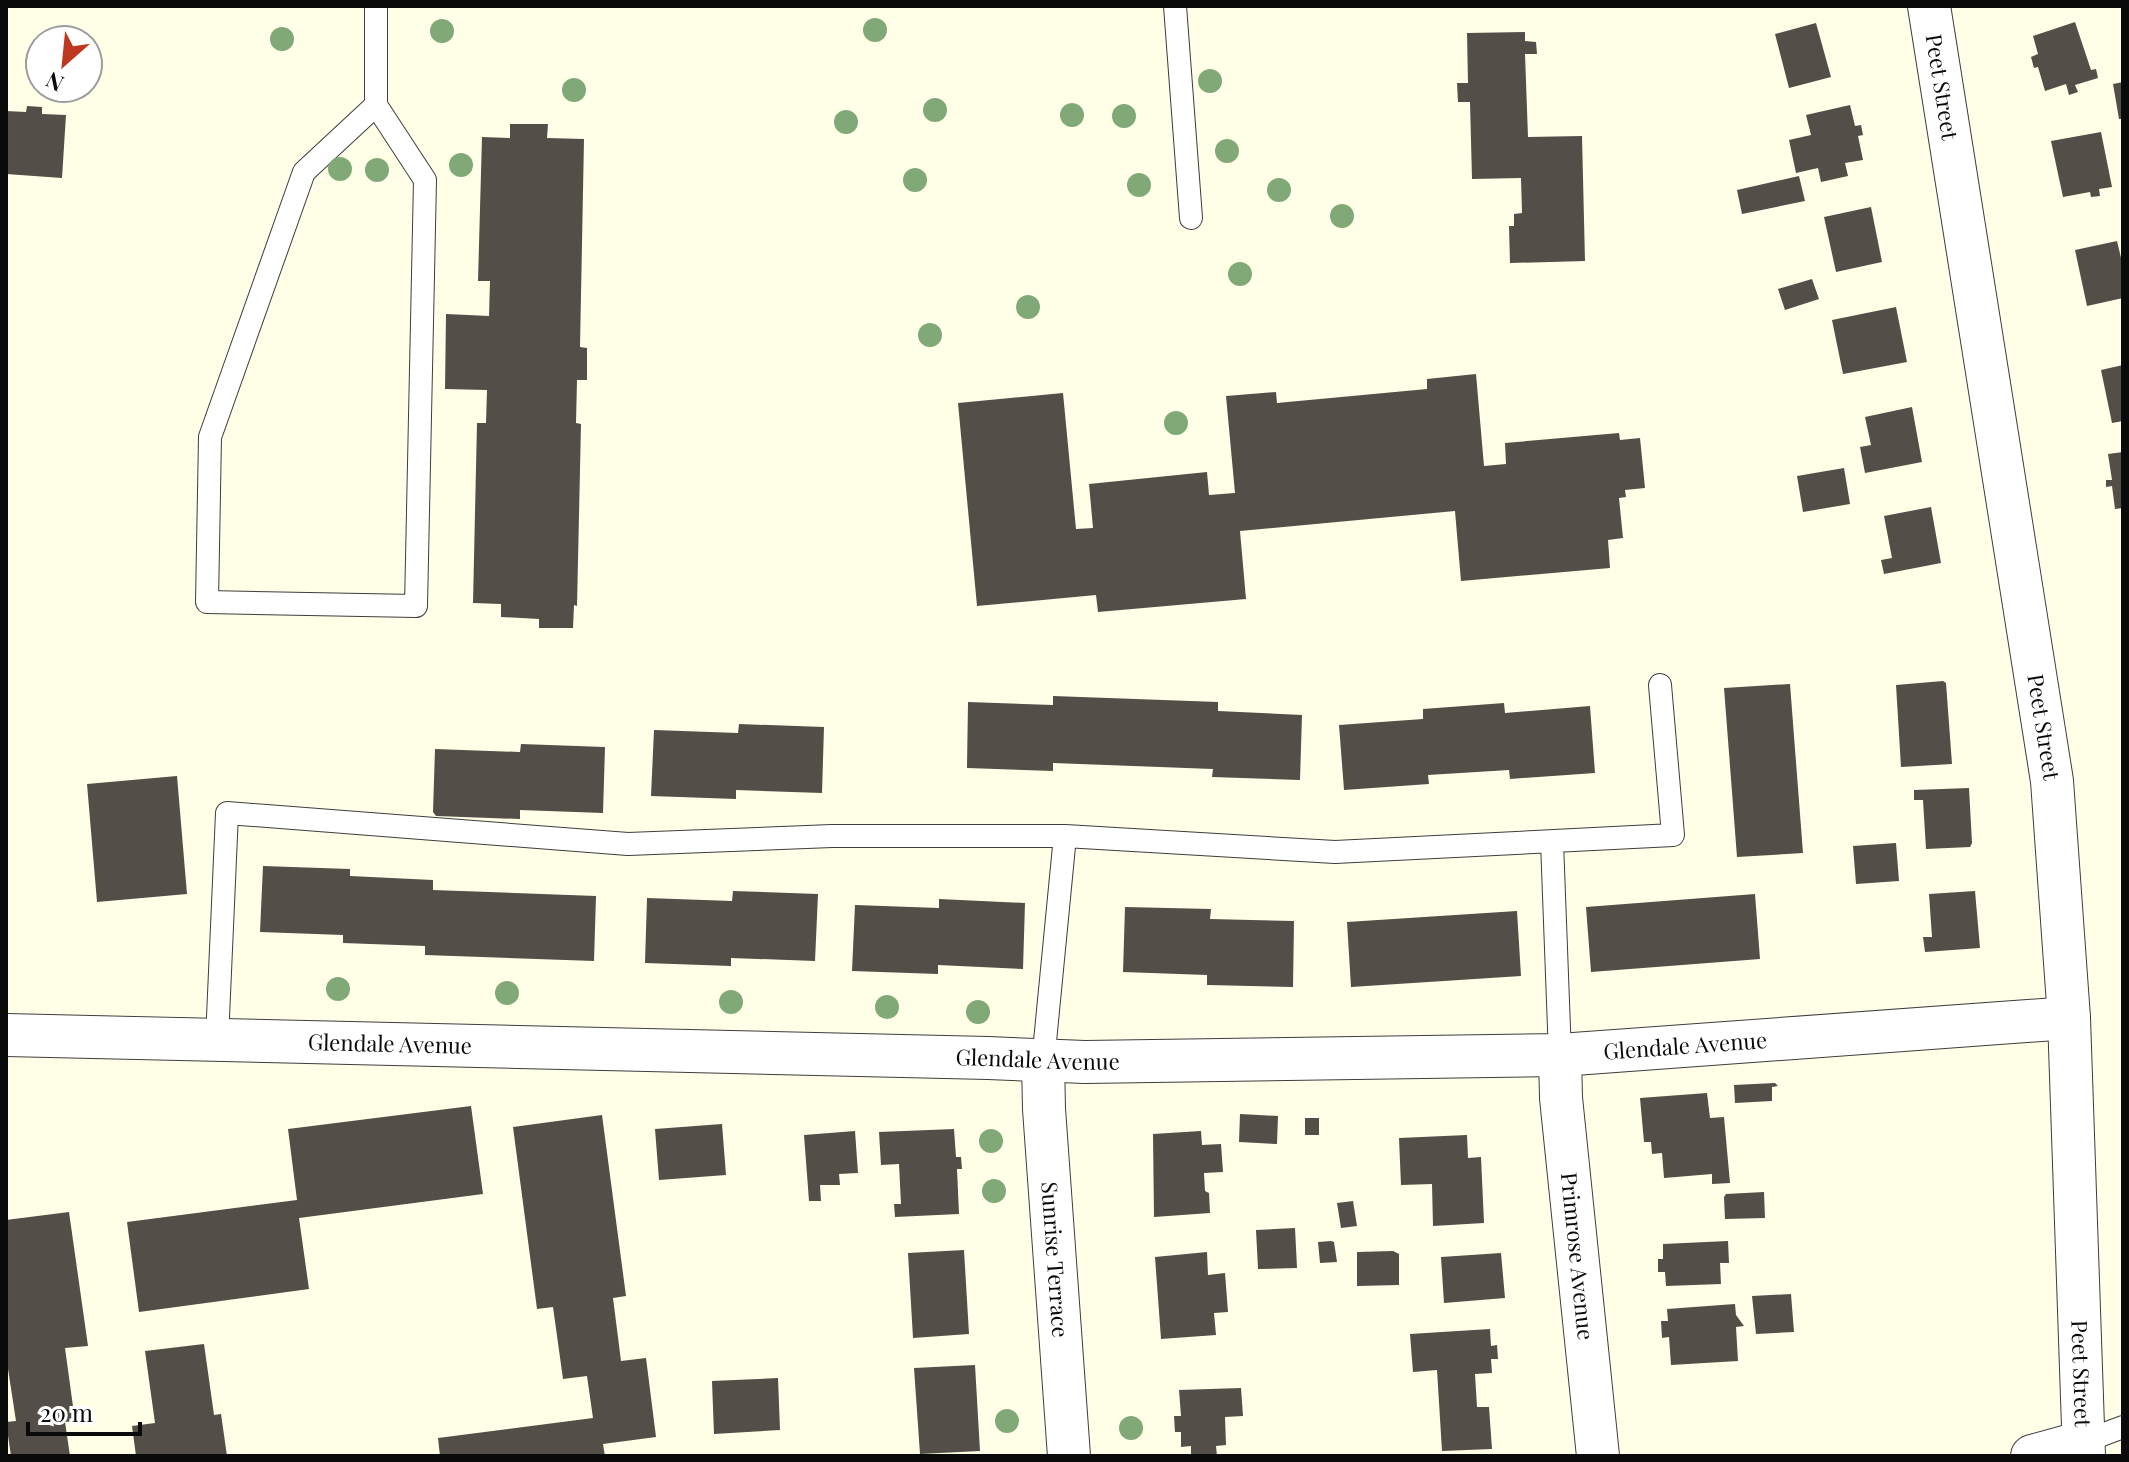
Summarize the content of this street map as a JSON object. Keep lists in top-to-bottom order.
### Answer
{
  "streets": {
    "street": [
      "Peet Street",
      "Glendale Avenue",
      "Primrose Avenue",
      "Sunrise Terrace"
    ]
  },
  "crossings": [
    ["Peet Street", "Glendale Avenue"],
    ["Glendale Avenue", "Primrose Avenue"],
    ["Glendale Avenue", "Sunrise Terrace"]
  ],
  "scale_bar": "20 m",
  "north": "bottom left"
}
